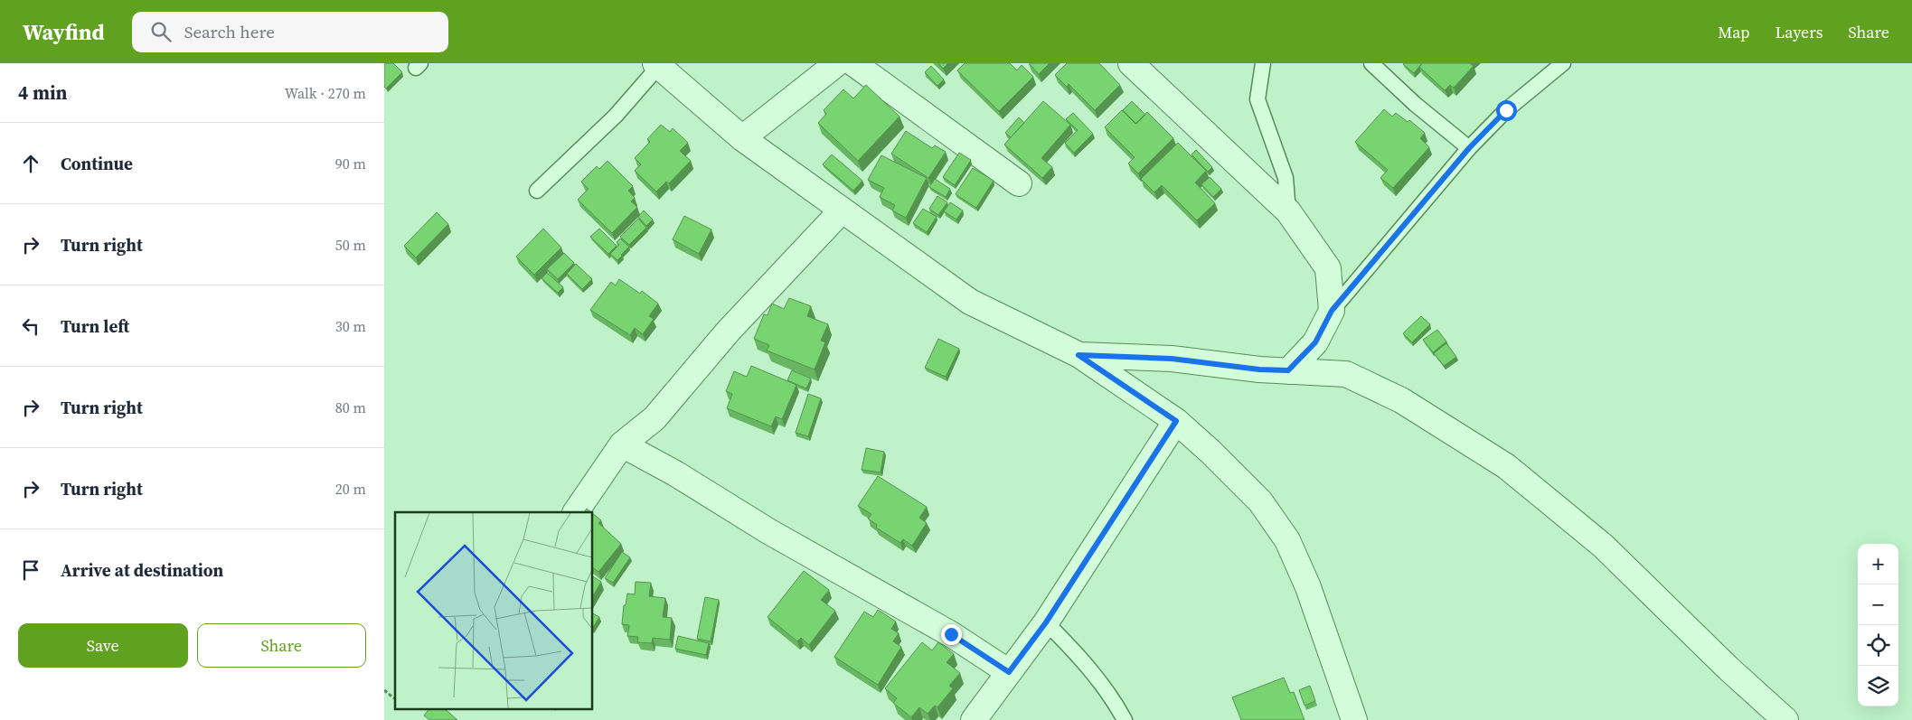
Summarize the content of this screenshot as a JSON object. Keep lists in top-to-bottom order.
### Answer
{
  "page": {
    "header": "Wayfind",
    "search": "Search here",
    "nav": ["Map", "Layers", "Share"],
    "heading": ["4 min", "Walk · 270 m"],
    "list": [
      ["Continue", "90 m"],
      ["Turn right", "50 m"],
      ["Turn left", "30 m"],
      ["Turn right", "80 m"],
      ["Turn right", "20 m"],
      "Arrive at destination"
    ],
    "map_buttons": ["+", "−"],
    "buttons": ["Save", "Share"]
  }
}
